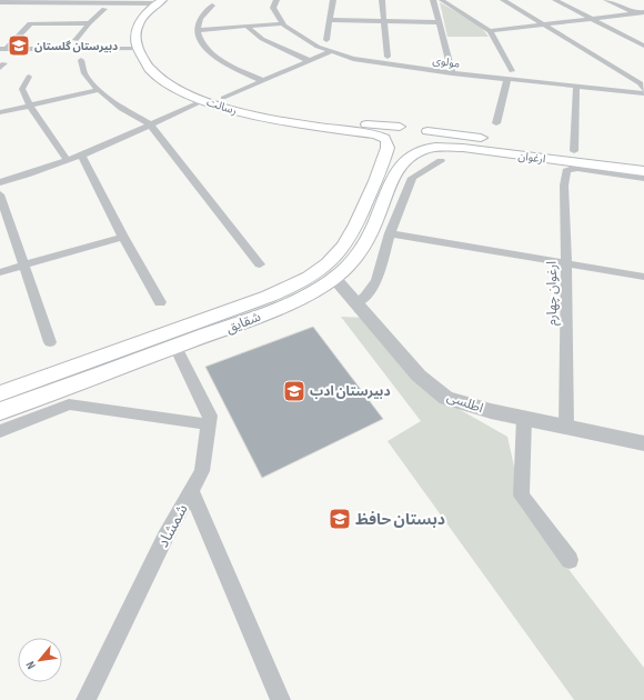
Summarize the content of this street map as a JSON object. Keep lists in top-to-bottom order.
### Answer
{
  "streets": {
    "main road": ["رسالت", "ارغوان", "شقایق"],
    "street": [
      "مولوی",
      "ارغوان چهارم",
      "اطلسی",
      "شمشاد"
    ]
  },
  "crossings": [
    ["رسالت", "ارغوان"],
    ["رسالت", "شقایق"],
    ["ارغوان", "شقایق"],
    ["ارغوان چهارم", "اطلسی"],
    ["شقایق", "اطلسی"],
    ["شقایق", "شمشاد"]
  ],
  "places": {
    "school or university": ["دبیرستان گلستان", "دبیرستان ادب", "دبستان حافظ"]
  },
  "north": "bottom left"
}
